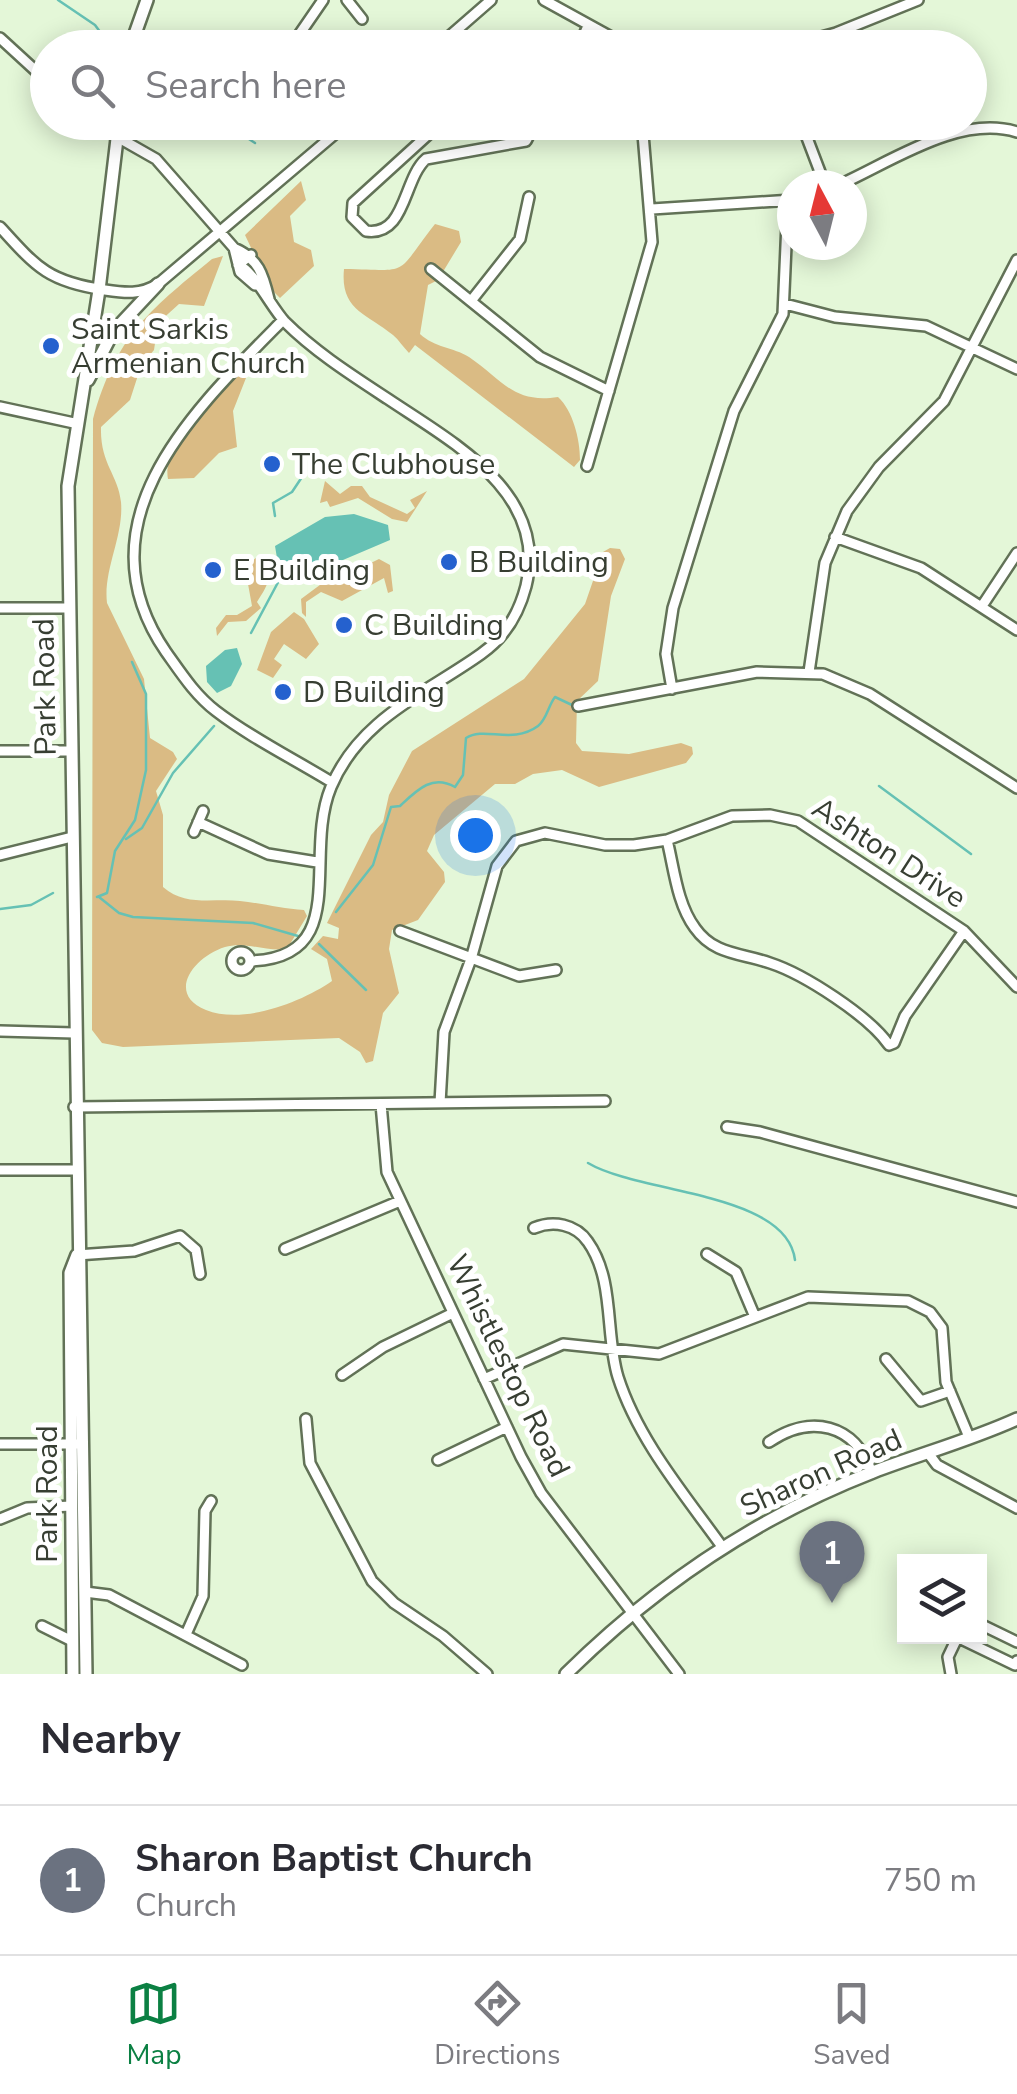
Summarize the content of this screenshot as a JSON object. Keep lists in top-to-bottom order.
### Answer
{
  "streets": {
    "main road": ["Park Road", "Sharon Road"],
    "street": ["Ashton Drive", "Whistlestop Road"]
  },
  "crossings": [
    ["Whistlestop Road", "Sharon Road"]
  ],
  "places": [
    "Saint Sarkis Armenian Church",
    "The Clubhouse",
    "B Building",
    "E Building",
    "C Building",
    "D Building"
  ],
  "north": "top",
  "page": {
    "search": "Search here",
    "pins": "1",
    "heading": "Nearby",
    "list": [
      {
        "mark": "1",
        "name": "Sharon Baptist Church",
        "note": "Church",
        "value": "750 m"
      }
    ],
    "nav": ["Map", "Directions", "Saved"]
  }
}
